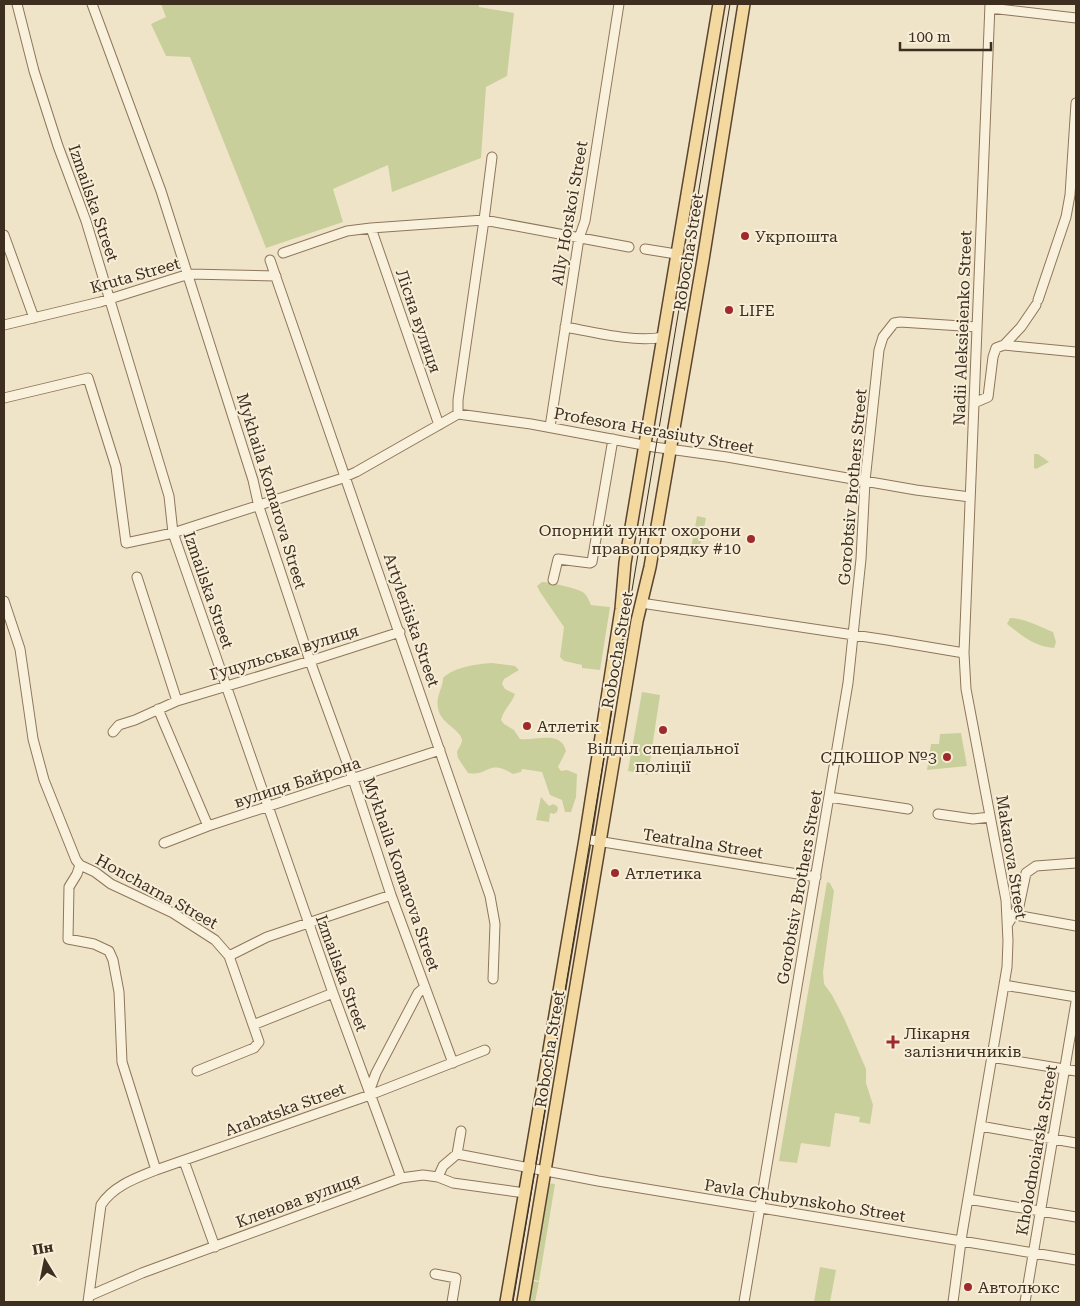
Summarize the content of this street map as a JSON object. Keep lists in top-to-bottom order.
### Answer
{
  "streets": {
    "main road": ["Robocha Street"],
    "street": [
      "Izmailska Street",
      "Ally Horskoi Street",
      "Kruta Street",
      "Лісна вулиця",
      "Nadii Aleksieienko Street",
      "Profesora Herasiuty Street",
      "Gorobtsiv Brothers Street",
      "Mykhaila Komarova Street",
      "Artyleriiska Street",
      "Гуцульська вулиця",
      "вулиця Байрона",
      "Teatralna Street",
      "Makarova Street",
      "Honcharna Street",
      "Arabatska Street",
      "Kholodnoiarska Street",
      "Кленова вулиця",
      "Pavla Chubynskoho Street"
    ]
  },
  "crossings": [
    ["Izmailska Street", "Kruta Street"],
    ["Izmailska Street", "Mykhaila Komarova Street"],
    ["Izmailska Street", "Гуцульська вулиця"],
    ["Izmailska Street", "вулиця Байрона"],
    ["Izmailska Street", "Arabatska Street"],
    ["Izmailska Street", "Кленова вулиця"],
    ["Ally Horskoi Street", "Profesora Herasiuty Street"],
    ["Robocha Street", "Profesora Herasiuty Street"],
    ["Robocha Street", "Teatralna Street"],
    ["Robocha Street", "Кленова вулиця"],
    ["Robocha Street", "Pavla Chubynskoho Street"],
    ["Kruta Street", "Mykhaila Komarova Street"],
    ["Kruta Street", "Artyleriiska Street"],
    ["Nadii Aleksieienko Street", "Profesora Herasiuty Street"],
    ["Nadii Aleksieienko Street", "Gorobtsiv Brothers Street"],
    ["Nadii Aleksieienko Street", "Makarova Street"],
    ["Profesora Herasiuty Street", "Gorobtsiv Brothers Street"],
    ["Gorobtsiv Brothers Street", "Teatralna Street"],
    ["Gorobtsiv Brothers Street", "Pavla Chubynskoho Street"],
    ["Mykhaila Komarova Street", "Гуцульська вулиця"],
    ["Mykhaila Komarova Street", "вулиця Байрона"],
    ["Mykhaila Komarova Street", "Arabatska Street"],
    ["Artyleriiska Street", "Гуцульська вулиця"],
    ["Artyleriiska Street", "вулиця Байрона"],
    ["Makarova Street", "Pavla Chubynskoho Street"],
    ["Honcharna Street", "Arabatska Street"],
    ["Arabatska Street", "Кленова вулиця"],
    ["Kholodnoiarska Street", "Pavla Chubynskoho Street"]
  ],
  "places": {
    "other": [
      "Укрпошта",
      "LIFE",
      "Опорний пункт охорони правопорядку #10",
      "Атлетік",
      "Відділ спеціальної поліції",
      "СДЮШОР №3",
      "Атлетика",
      "Автолюкс"
    ],
    "health": ["Лікарня залізничників"]
  },
  "scale_bar": "100 m",
  "north": "top"
}
